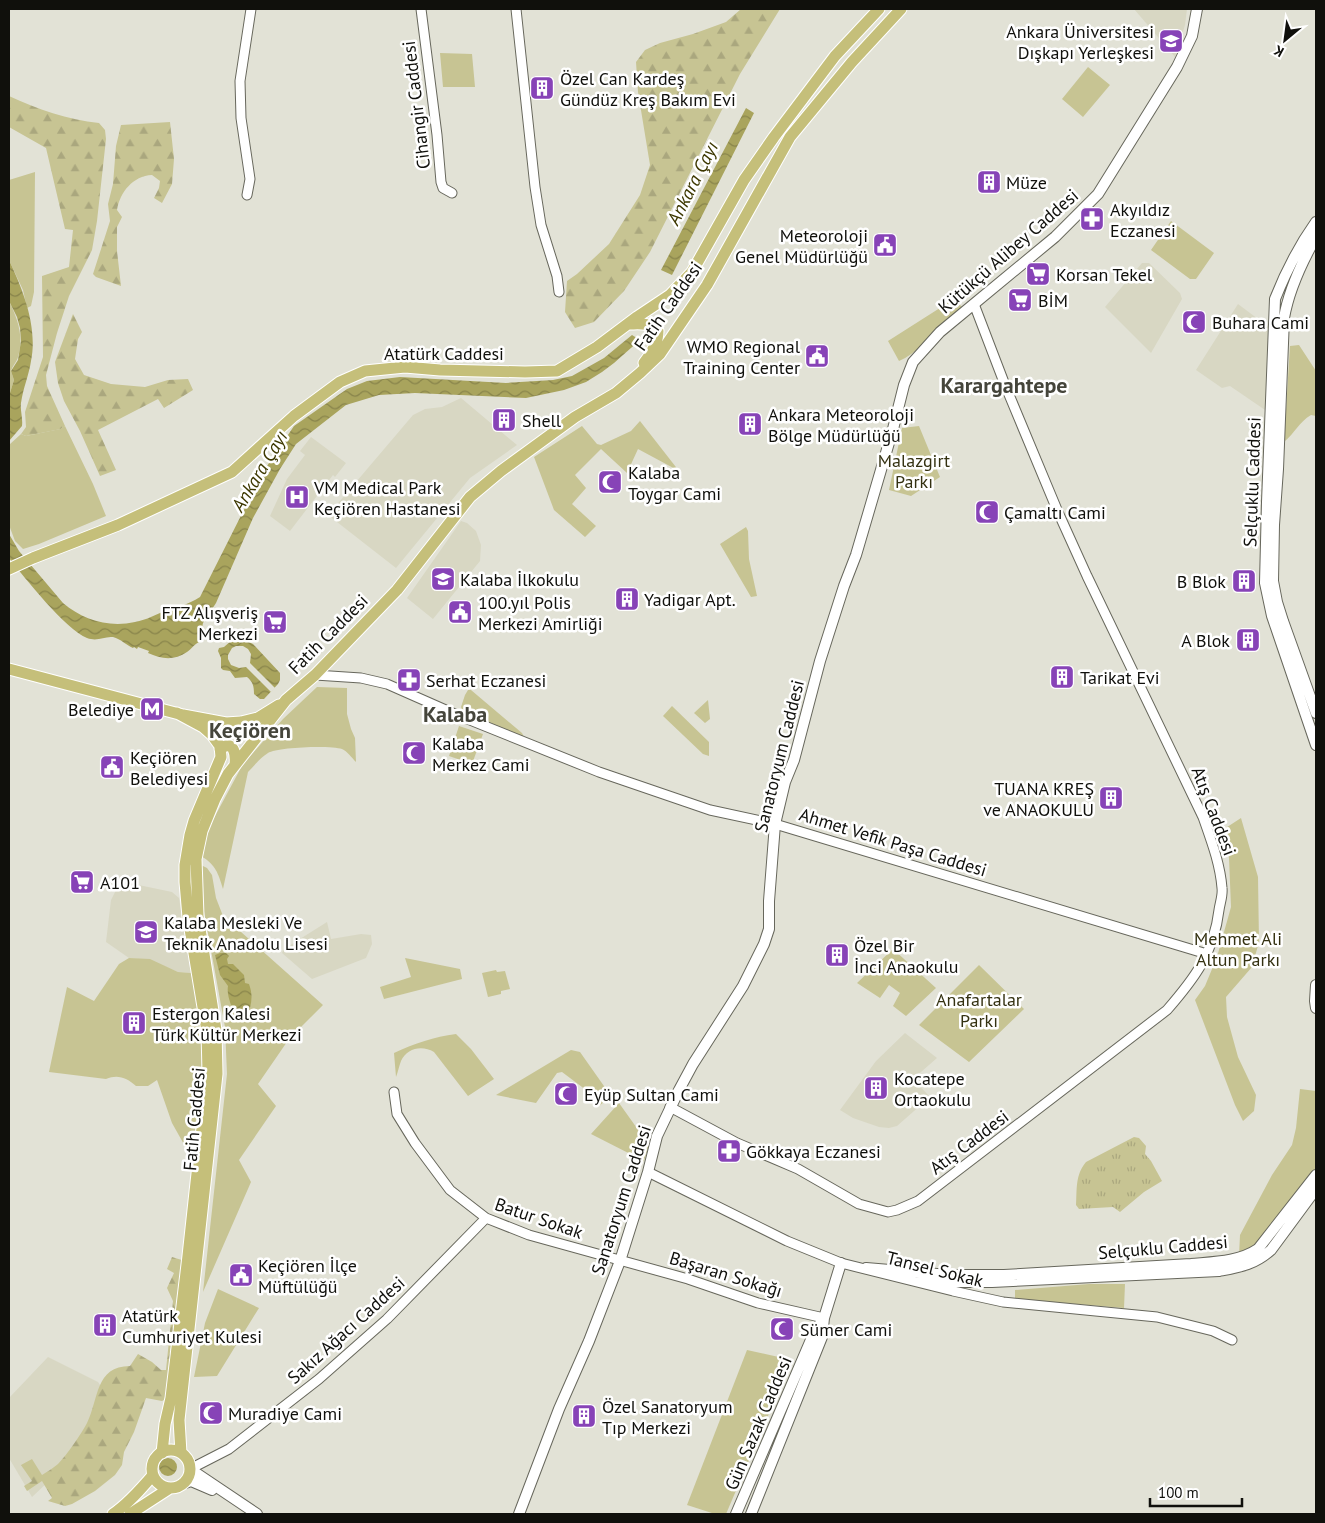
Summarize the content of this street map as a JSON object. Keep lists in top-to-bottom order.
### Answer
{
  "streets": {
    "main road": [
      "Kütükçü Alibey Caddesi",
      "Fatih Caddesi",
      "Atatürk Caddesi",
      "Selçuklu Caddesi",
      "Sanatoryum Caddesi",
      "Gün Sazak Caddesi"
    ],
    "street": [
      "Cihangir Caddesi",
      "Atış Caddesi",
      "Ahmet Vefik Paşa Caddesi",
      "Batur Sokak",
      "Tansel Sokak",
      "Başaran Sokağı",
      "Sakız Ağacı Caddesi"
    ]
  },
  "crossings": [
    ["Kütükçü Alibey Caddesi", "Sanatoryum Caddesi"],
    ["Kütükçü Alibey Caddesi", "Atış Caddesi"],
    ["Fatih Caddesi", "Atatürk Caddesi"],
    ["Fatih Caddesi", "Ahmet Vefik Paşa Caddesi"],
    ["Fatih Caddesi", "Sakız Ağacı Caddesi"],
    ["Selçuklu Caddesi", "Tansel Sokak"],
    ["Sanatoryum Caddesi", "Atış Caddesi"],
    ["Sanatoryum Caddesi", "Ahmet Vefik Paşa Caddesi"],
    ["Sanatoryum Caddesi", "Batur Sokak"],
    ["Sanatoryum Caddesi", "Tansel Sokak"],
    ["Sanatoryum Caddesi", "Başaran Sokağı"],
    ["Atış Caddesi", "Ahmet Vefik Paşa Caddesi"],
    ["Batur Sokak", "Başaran Sokağı"],
    ["Batur Sokak", "Sakız Ağacı Caddesi"],
    ["Tansel Sokak", "Gün Sazak Caddesi"],
    ["Başaran Sokağı", "Gün Sazak Caddesi"]
  ],
  "districts": ["Karargahtepe", "Kalaba", "Keçiören"],
  "water": ["Ankara Çayı"],
  "parks": ["Malazgirt Parkı", "Mehmet Ali Altun Parkı", "Anafartalar Parkı"],
  "places": {
    "school or university": ["Ankara Üniversitesi Dışkapı Yerleşkesi", "Kalaba İlkokulu", "Kalaba Mesleki Ve Teknik Anadolu Lisesi"],
    "building": [
      "Özel Can Kardeş Gündüz Kreş Bakım Evi",
      "Müze",
      "Shell",
      "Ankara Meteoroloji Bölge Müdürlüğü",
      "B Blok",
      "Yadigar Apt.",
      "A Blok",
      "Tarikat Evi",
      "TUANA KREŞ ve ANAOKULU",
      "Özel Bir İnci Anaokulu",
      "Estergon Kalesi Türk Kültür Merkezi",
      "Kocatepe Ortaokulu",
      "Atatürk Cumhuriyet Kulesi",
      "Özel Sanatoryum Tıp Merkezi"
    ],
    "pharmacy": ["Akyıldız Eczanesi", "Serhat Eczanesi", "Gökkaya Eczanesi"],
    "public building": [
      "Meteoroloji Genel Müdürlüğü",
      "WMO Regional Training Center",
      "100.yıl Polis Merkezi Amirliği",
      "Keçiören Belediyesi",
      "Keçiören İlçe Müftülüğü"
    ],
    "supermarket": [
      "Korsan Tekel",
      "BİM",
      "FTZ Alışveriş Merkezi",
      "A101"
    ],
    "mosque": [
      "Buhara Cami",
      "Kalaba Toygar Cami",
      "Çamaltı Cami",
      "Kalaba Merkez Cami",
      "Eyüp Sultan Cami",
      "Sümer Cami",
      "Muradiye Cami"
    ],
    "hospital": ["VM Medical Park Keçiören Hastanesi"],
    "metro station": ["Belediye"]
  },
  "scale_bar": "100 m",
  "north": "bottom left"
}
